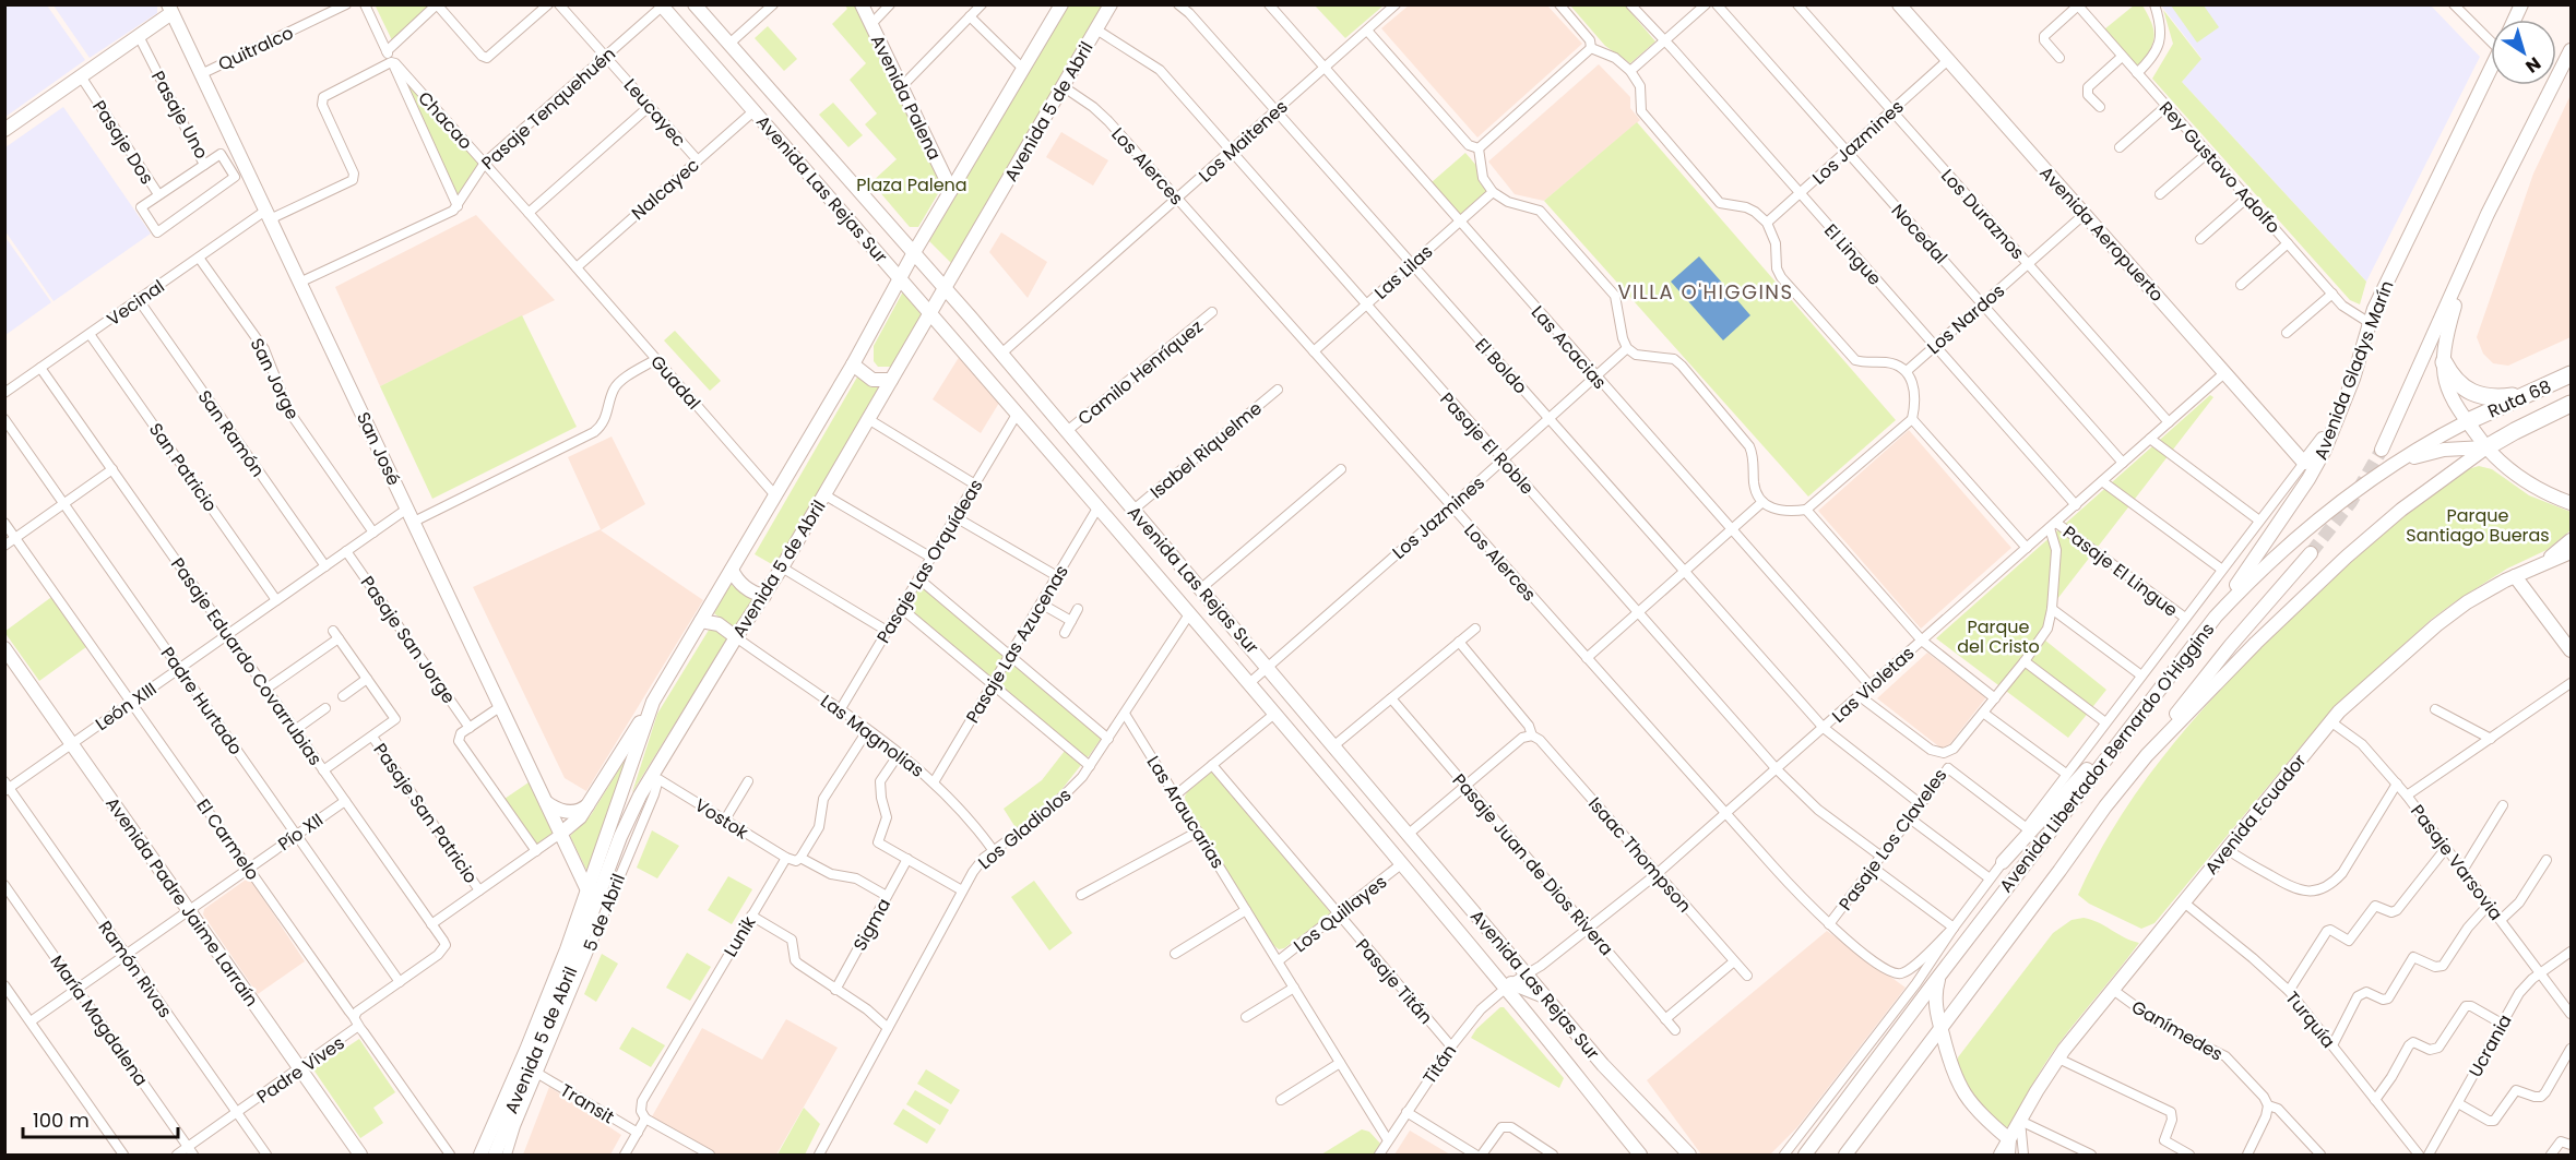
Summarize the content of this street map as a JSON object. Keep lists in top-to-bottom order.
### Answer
{
  "streets": {
    "highway": ["Ruta 68"],
    "main road": [
      "Avenida Palena",
      "Avenida 5 de Abril",
      "Avenida Las Rejas Sur",
      "Avenida Aeropuerto",
      "Avenida Gladys Marín",
      "San José",
      "Avenida Libertador Bernardo O'Higgins",
      "Avenida Ecuador",
      "Avenida Padre Jaime Larraín"
    ],
    "street": [
      "Quitralco",
      "Pasaje Tenquehuén",
      "Leucayec",
      "Pasaje Uno",
      "Chacao",
      "Los Maitenes",
      "Pasaje Dos",
      "Los Jazmines",
      "Los Alerces",
      "Rey Gustavo Adolfo",
      "Nalcayec",
      "Los Duraznos",
      "Nocedal",
      "El Lingue",
      "Las Lilas",
      "Vecinal",
      "Los Nardos",
      "Las Acacias",
      "El Boldo",
      "Camilo Henríquez",
      "San Jorge",
      "Guadal",
      "San Ramón",
      "Pasaje El Roble",
      "Isabel Riquelme",
      "San Patricio",
      "Pasaje Las Orquídeas",
      "Pasaje El Lingue",
      "Pasaje San Jorge",
      "Pasaje Las Azucenas",
      "Pasaje Eduardo Covarrubias",
      "Las Violetas",
      "Padre Hurtado",
      "León XIII",
      "Las Magnolias",
      "Las Araucarias",
      "Pasaje San Patricio",
      "Vostok",
      "Los Gladiolos",
      "Pío XII",
      "El Carmelo",
      "Pasaje Los Claveles",
      "Isaac Thompson",
      "Pasaje Varsovia",
      "Pasaje Juan de Dios Rivera",
      "5 de Abril",
      "Los Quillayes",
      "Sigma",
      "Lunik",
      "Ramón Rivas",
      "Pasaje Titán",
      "Turquía",
      "María Magdalena",
      "Ganímedes",
      "Ucrania",
      "Titán",
      "Padre Vives",
      "Transit"
    ]
  },
  "crossings": [
    ["Quitralco", "San José"],
    ["Avenida Palena", "Avenida 5 de Abril"],
    ["Pasaje Tenquehuén", "Leucayec"],
    ["Pasaje Tenquehuén", "Chacao"],
    ["Pasaje Tenquehuén", "Avenida Las Rejas Sur"],
    ["Pasaje Tenquehuén", "San José"],
    ["Avenida 5 de Abril", "Los Alerces"],
    ["Avenida 5 de Abril", "Avenida Las Rejas Sur"],
    ["Avenida 5 de Abril", "Guadal"],
    ["Avenida 5 de Abril", "Pasaje El Roble"],
    ["Avenida 5 de Abril", "San José"],
    ["Avenida 5 de Abril", "Las Magnolias"],
    ["Avenida 5 de Abril", "Vostok"],
    ["Avenida 5 de Abril", "5 de Abril"],
    ["Leucayec", "Nalcayec"],
    ["Pasaje Uno", "Pasaje Dos"],
    ["Chacao", "Nalcayec"],
    ["Chacao", "Vecinal"],
    ["Chacao", "Guadal"],
    ["Los Maitenes", "Los Alerces"],
    ["Los Maitenes", "Avenida Las Rejas Sur"],
    ["Los Maitenes", "Las Acacias"],
    ["Los Maitenes", "El Boldo"],
    ["Los Maitenes", "Pasaje El Roble"],
    ["Los Jazmines", "Los Alerces"],
    ["Los Jazmines", "Avenida Las Rejas Sur"],
    ["Los Jazmines", "Los Duraznos"],
    ["Los Jazmines", "Nocedal"],
    ["Los Jazmines", "Avenida Aeropuerto"],
    ["Los Jazmines", "El Lingue"],
    ["Los Jazmines", "Las Acacias"],
    ["Los Jazmines", "El Boldo"],
    ["Los Jazmines", "Pasaje El Roble"],
    ["Los Alerces", "Las Lilas"],
    ["Los Alerces", "Las Violetas"],
    ["Los Alerces", "Avenida Libertador Bernardo O'Higgins"],
    ["Los Alerces", "Pasaje Los Claveles"],
    ["Rey Gustavo Adolfo", "Avenida Gladys Marín"],
    ["Nalcayec", "Avenida Las Rejas Sur"],
    ["Nalcayec", "Guadal"],
    ["Avenida Las Rejas Sur", "Camilo Henríquez"],
    ["Avenida Las Rejas Sur", "Isabel Riquelme"],
    ["Avenida Las Rejas Sur", "Pasaje Las Orquídeas"],
    ["Avenida Las Rejas Sur", "Pasaje Las Azucenas"],
    ["Avenida Las Rejas Sur", "Las Violetas"],
    ["Avenida Las Rejas Sur", "Los Gladiolos"],
    ["Avenida Las Rejas Sur", "Los Quillayes"],
    ["Avenida Las Rejas Sur", "Titán"],
    ["Los Duraznos", "Los Nardos"],
    ["Los Duraznos", "Las Violetas"],
    ["Nocedal", "Los Nardos"],
    ["Nocedal", "Las Violetas"],
    ["Avenida Aeropuerto", "Los Nardos"],
    ["Avenida Aeropuerto", "Las Violetas"],
    ["Avenida Aeropuerto", "Avenida Libertador Bernardo O'Higgins"],
    ["El Lingue", "Los Nardos"],
    ["El Lingue", "Las Violetas"],
    ["Las Lilas", "Las Acacias"],
    ["Las Lilas", "El Boldo"],
    ["Las Lilas", "Pasaje El Roble"],
    ["Vecinal", "San Jorge"],
    ["Vecinal", "San Ramón"],
    ["Vecinal", "San José"],
    ["Vecinal", "San Patricio"],
    ["Vecinal", "Pasaje Eduardo Covarrubias"],
    ["Las Acacias", "Las Violetas"],
    ["El Boldo", "Las Violetas"],
    ["El Boldo", "Pasaje Los Claveles"],
    ["Avenida Gladys Marín", "Avenida Libertador Bernardo O'Higgins"],
    ["San Jorge", "León XIII"],
    ["Ruta 68", "Avenida Libertador Bernardo O'Higgins"],
    ["San Ramón", "León XIII"],
    ["Pasaje El Roble", "Las Violetas"],
    ["Pasaje El Roble", "Pasaje Los Claveles"],
    ["San José", "León XIII"],
    ["San Patricio", "León XIII"],
    ["Pasaje Las Orquídeas", "Las Magnolias"],
    ["Pasaje El Lingue", "Las Violetas"],
    ["Pasaje El Lingue", "Avenida Libertador Bernardo O'Higgins"],
    ["Pasaje San Jorge", "León XIII"],
    ["Pasaje Las Azucenas", "Las Magnolias"],
    ["Pasaje Eduardo Covarrubias", "León XIII"],
    ["Pasaje Eduardo Covarrubias", "Pío XII"],
    ["Pasaje Eduardo Covarrubias", "Padre Vives"],
    ["Las Violetas", "Isaac Thompson"],
    ["Las Violetas", "Pasaje Juan de Dios Rivera"],
    ["Las Violetas", "Titán"],
    ["Padre Hurtado", "León XIII"],
    ["Padre Hurtado", "Pío XII"],
    ["Padre Hurtado", "Padre Vives"],
    ["León XIII", "El Carmelo"],
    ["León XIII", "Avenida Padre Jaime Larraín"],
    ["León XIII", "Ramón Rivas"],
    ["Las Magnolias", "Los Gladiolos"],
    ["Las Araucarias", "Los Gladiolos"],
    ["Las Araucarias", "Los Quillayes"],
    ["Las Araucarias", "Titán"],
    ["Avenida Ecuador", "Pasaje Varsovia"],
    ["Avenida Ecuador", "Turquía"],
    ["Avenida Ecuador", "Ganímedes"],
    ["Vostok", "5 de Abril"],
    ["Vostok", "Lunik"],
    ["Pío XII", "El Carmelo"],
    ["Pío XII", "Avenida Padre Jaime Larraín"],
    ["Pío XII", "Ramón Rivas"],
    ["Pío XII", "María Magdalena"],
    ["El Carmelo", "Padre Vives"],
    ["Pasaje Varsovia", "Ucrania"],
    ["Avenida Padre Jaime Larraín", "Padre Vives"],
    ["5 de Abril", "Transit"],
    ["Los Quillayes", "Pasaje Titán"],
    ["Lunik", "Transit"],
    ["Ramón Rivas", "Padre Vives"],
    ["Pasaje Titán", "Titán"],
    ["María Magdalena", "Padre Vives"]
  ],
  "districts": ["VILLA O'HIGGINS"],
  "parks": ["Plaza Palena", "Parque Santiago Bueras", "Parque del Cristo"],
  "scale_bar": "100 m",
  "north": "bottom right"
}
